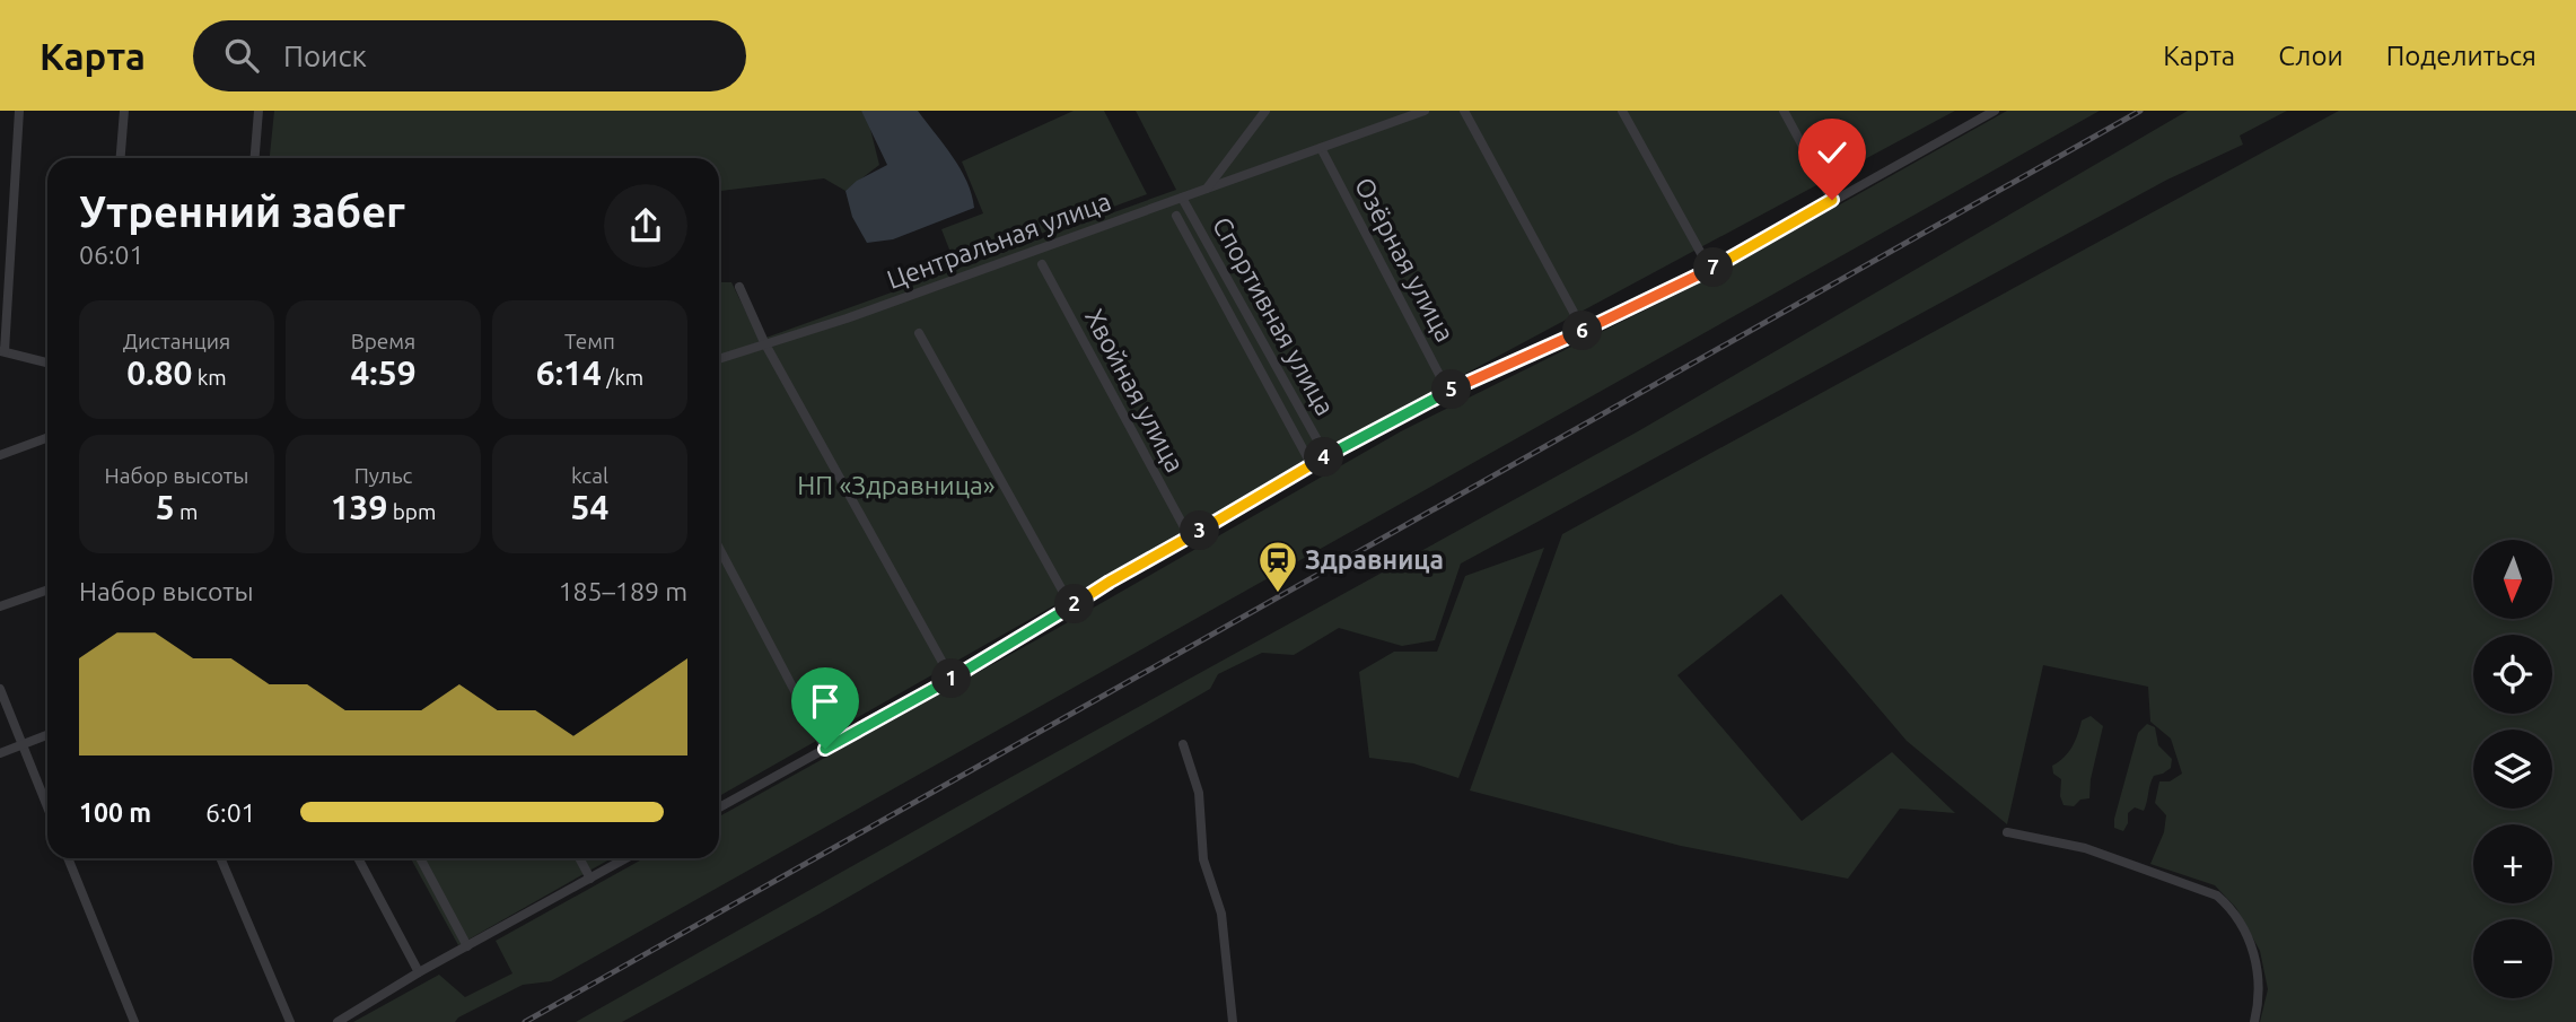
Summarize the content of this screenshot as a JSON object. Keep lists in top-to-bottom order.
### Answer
{
  "streets": {
    "street": [
      "Центральная улица",
      "Озёрная улица",
      "Спортивная улица",
      "Хвойная улица"
    ]
  },
  "crossings": [
    ["Центральная улица", "Озёрная улица"],
    ["Центральная улица", "Спортивная улица"]
  ],
  "parks": ["НП «Здравница»"],
  "places": {
    "station": ["Здравница"]
  },
  "north": "bottom",
  "page": {
    "header": "Карта",
    "search": "Поиск",
    "nav": ["Карта", "Слои", "Поделиться"],
    "heading": ["Утренний забег", "06:01"],
    "pins": [
      "7",
      "6",
      "5",
      "4",
      "3",
      "2",
      "1"
    ],
    "stats": [
      ["Дистанция", "0.80 km"],
      ["Время", "4:59"],
      ["Темп", "6:14 /km"],
      ["Набор высоты", "5 m"],
      ["Пульс", "139 bpm"],
      ["kcal", "54"]
    ],
    "map_buttons": ["+", "−"],
    "chart": ["Набор высоты", "185–189 m"],
    "list": [
      {
        "name": "100 m",
        "note": "6:01"
      }
    ]
  }
}
